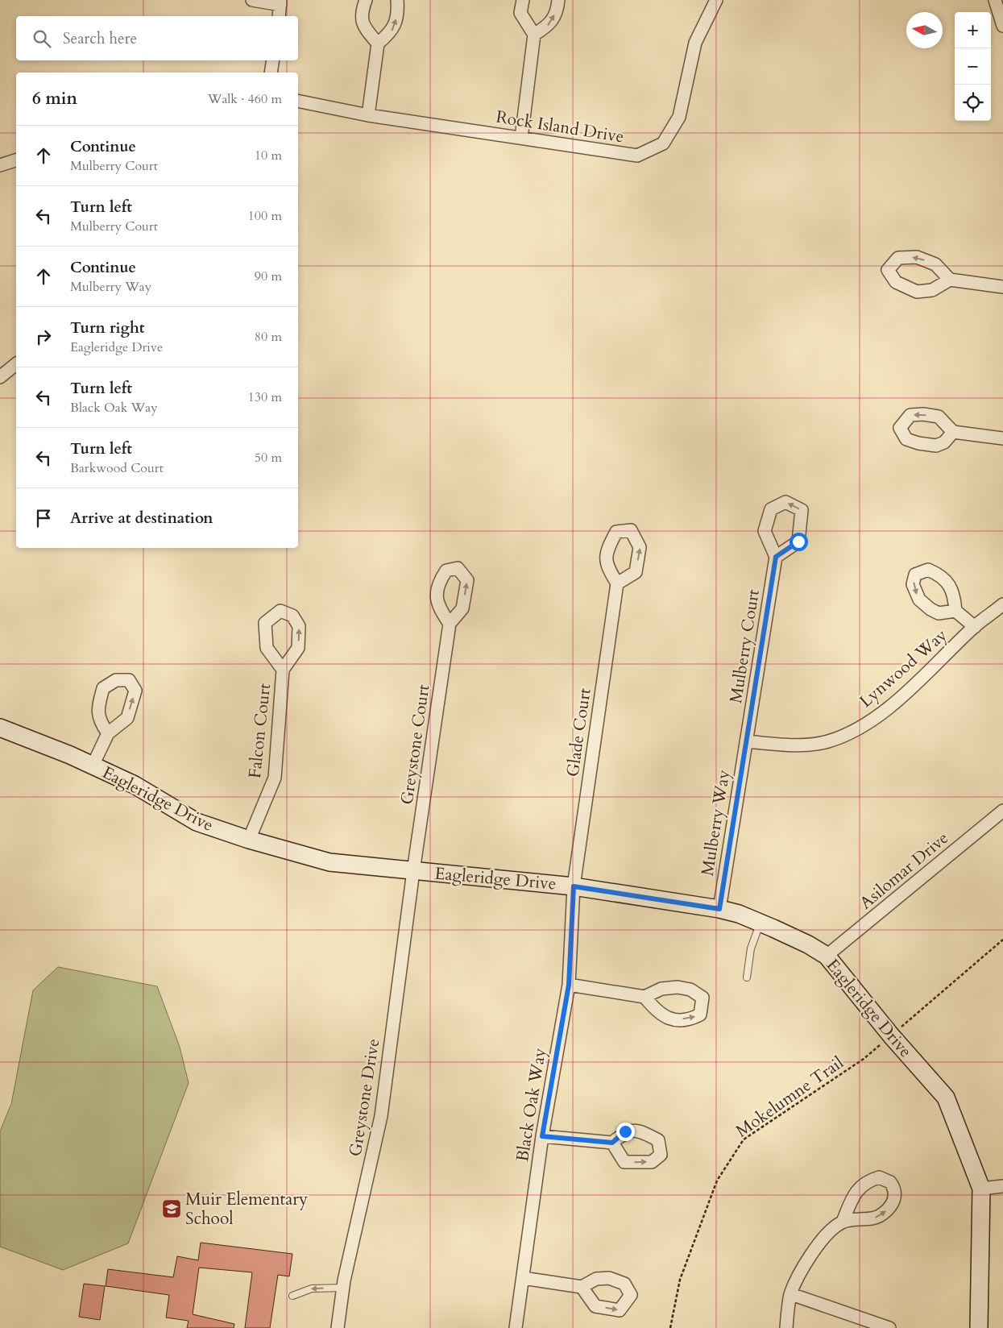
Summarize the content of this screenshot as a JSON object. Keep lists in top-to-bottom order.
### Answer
{
  "streets": {
    "street": [
      "Rock Island Drive",
      "Mulberry Court",
      "Lynwood Way",
      "Falcon Court",
      "Glade Court",
      "Greystone Court",
      "Eagleridge Drive",
      "Mulberry Way",
      "Asilomar Drive",
      "Greystone Drive",
      "Black Oak Way"
    ],
    "path": ["Mokelumne Trail"]
  },
  "crossings": [
    ["Mulberry Court", "Lynwood Way"],
    ["Mulberry Court", "Mulberry Way"],
    ["Lynwood Way", "Mulberry Way"],
    ["Falcon Court", "Eagleridge Drive"],
    ["Glade Court", "Eagleridge Drive"],
    ["Glade Court", "Black Oak Way"],
    ["Greystone Court", "Eagleridge Drive"],
    ["Greystone Court", "Greystone Drive"],
    ["Eagleridge Drive", "Mulberry Way"],
    ["Eagleridge Drive", "Asilomar Drive"],
    ["Eagleridge Drive", "Mokelumne Trail"],
    ["Eagleridge Drive", "Greystone Drive"],
    ["Eagleridge Drive", "Black Oak Way"]
  ],
  "places": {
    "school or university": ["Muir Elementary School"]
  },
  "north": "left",
  "page": {
    "map_buttons": ["+", "−"],
    "search": "Search here",
    "heading": ["6 min", "Walk · 460 m"],
    "list": [
      ["Continue", "Mulberry Court", "10 m"],
      ["Turn left", "Mulberry Court", "100 m"],
      ["Continue", "Mulberry Way", "90 m"],
      ["Turn right", "Eagleridge Drive", "80 m"],
      ["Turn left", "Black Oak Way", "130 m"],
      ["Turn left", "Barkwood Court", "50 m"],
      "Arrive at destination"
    ]
  }
}
